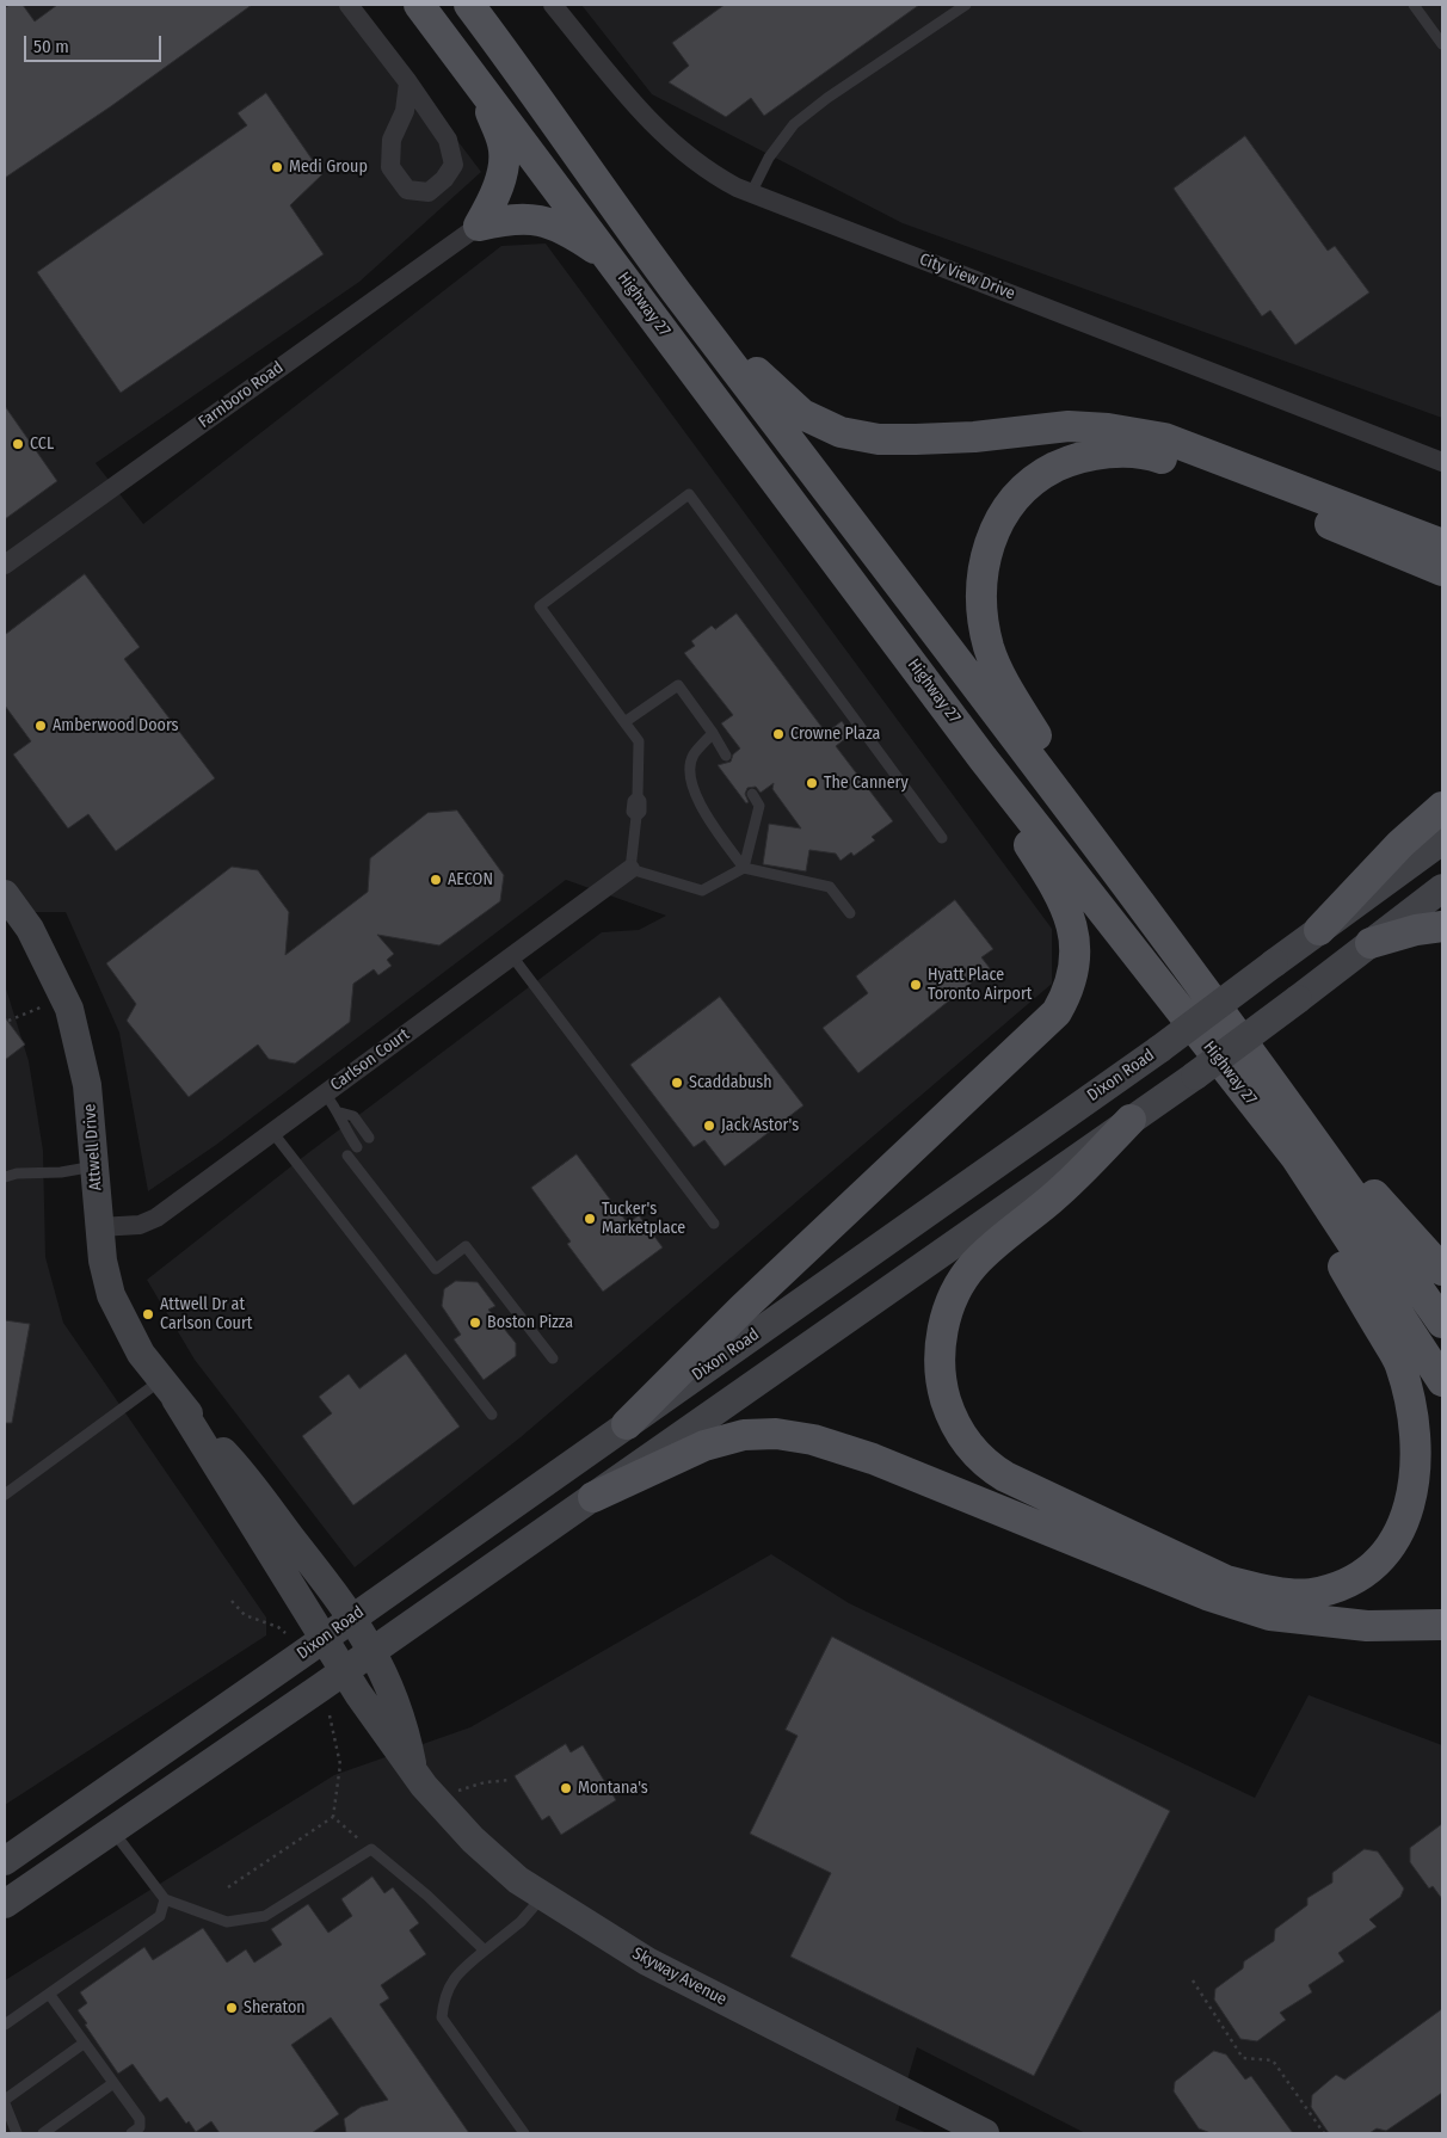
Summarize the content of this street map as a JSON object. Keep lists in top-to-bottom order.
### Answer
{
  "streets": {
    "main road": [
      "Highway 27",
      "Dixon Road",
      "Attwell Drive",
      "Skyway Avenue"
    ],
    "street": ["City View Drive", "Farnboro Road", "Carlson Court"]
  },
  "crossings": [
    ["Carlson Court", "Attwell Drive"],
    ["Dixon Road", "Attwell Drive"],
    ["Attwell Drive", "Skyway Avenue"]
  ],
  "places": [
    "Medi Group",
    "CCL",
    "Amberwood Doors",
    "Crowne Plaza",
    "The Cannery",
    "AECON",
    "Hyatt Place Toronto Airport",
    "Scaddabush",
    "Jack Astor's",
    "Tucker's Marketplace",
    "Attwell Dr at Carlson Court",
    "Boston Pizza",
    "Montana's",
    "Sheraton"
  ],
  "scale_bar": "50 m"
}
